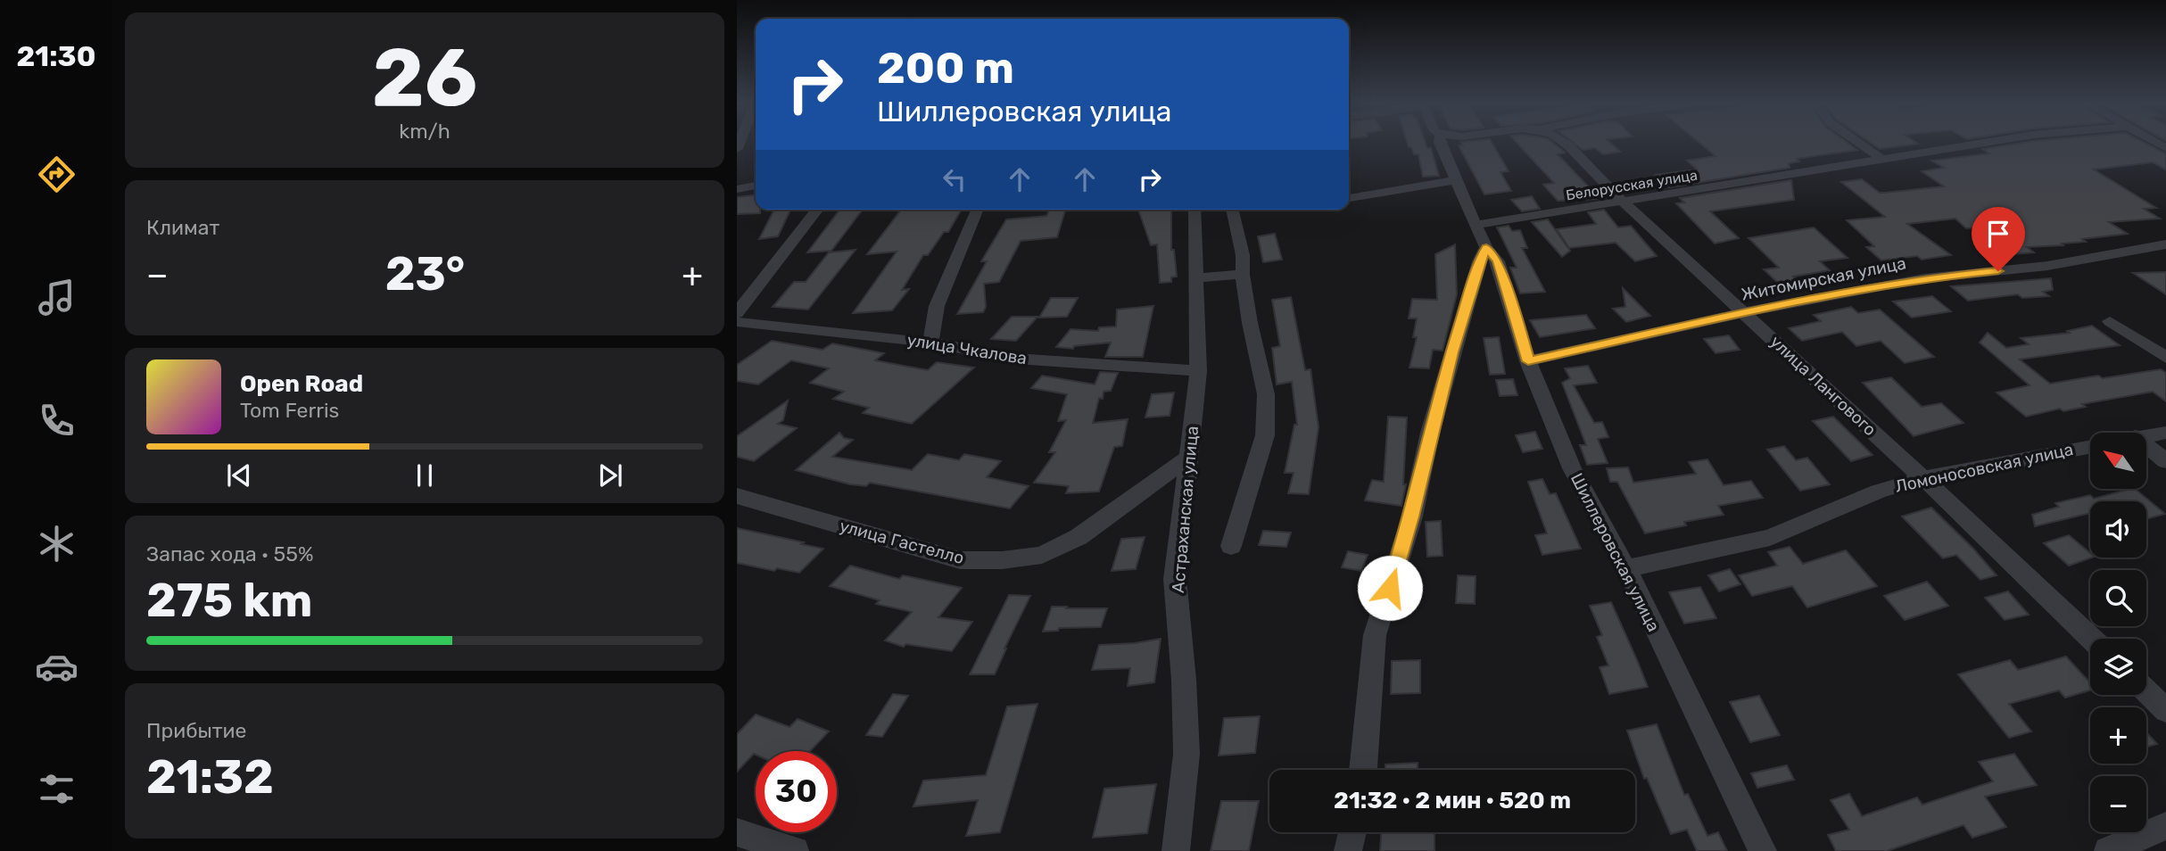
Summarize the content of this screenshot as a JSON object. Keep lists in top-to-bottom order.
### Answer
{
  "streets": {
    "street": [
      "Белорусская улица",
      "Житомирская улица",
      "улица Чкалова",
      "улица Лангового",
      "Ломоносовская улица",
      "Астраханская улица",
      "улица Гастелло",
      "Шиллеровская улица"
    ]
  },
  "crossings": [
    ["Белорусская улица", "улица Лангового"],
    ["Белорусская улица", "Шиллеровская улица"],
    ["Житомирская улица", "улица Лангового"],
    ["Житомирская улица", "Шиллеровская улица"],
    ["улица Чкалова", "Астраханская улица"],
    ["улица Лангового", "Ломоносовская улица"],
    ["Ломоносовская улица", "Шиллеровская улица"],
    ["Астраханская улица", "улица Гастелло"]
  ],
  "north": "top left",
  "page": {
    "tabs": "21:30",
    "tile": [
      ["26", "km/h"],
      "Климат",
      ["Запас хода · 55%", "275 km"],
      ["Прибытие", "21:32"]
    ],
    "turn": ["200 m", "Шиллеровская улица"],
    "heat": ["−", "23°", "+"],
    "song": ["Open Road", "Tom Ferris"],
    "map_buttons": ["+", "−"],
    "limit": "30",
    "trip": "21:32 · 2 мин · 520 m"
  }
}
